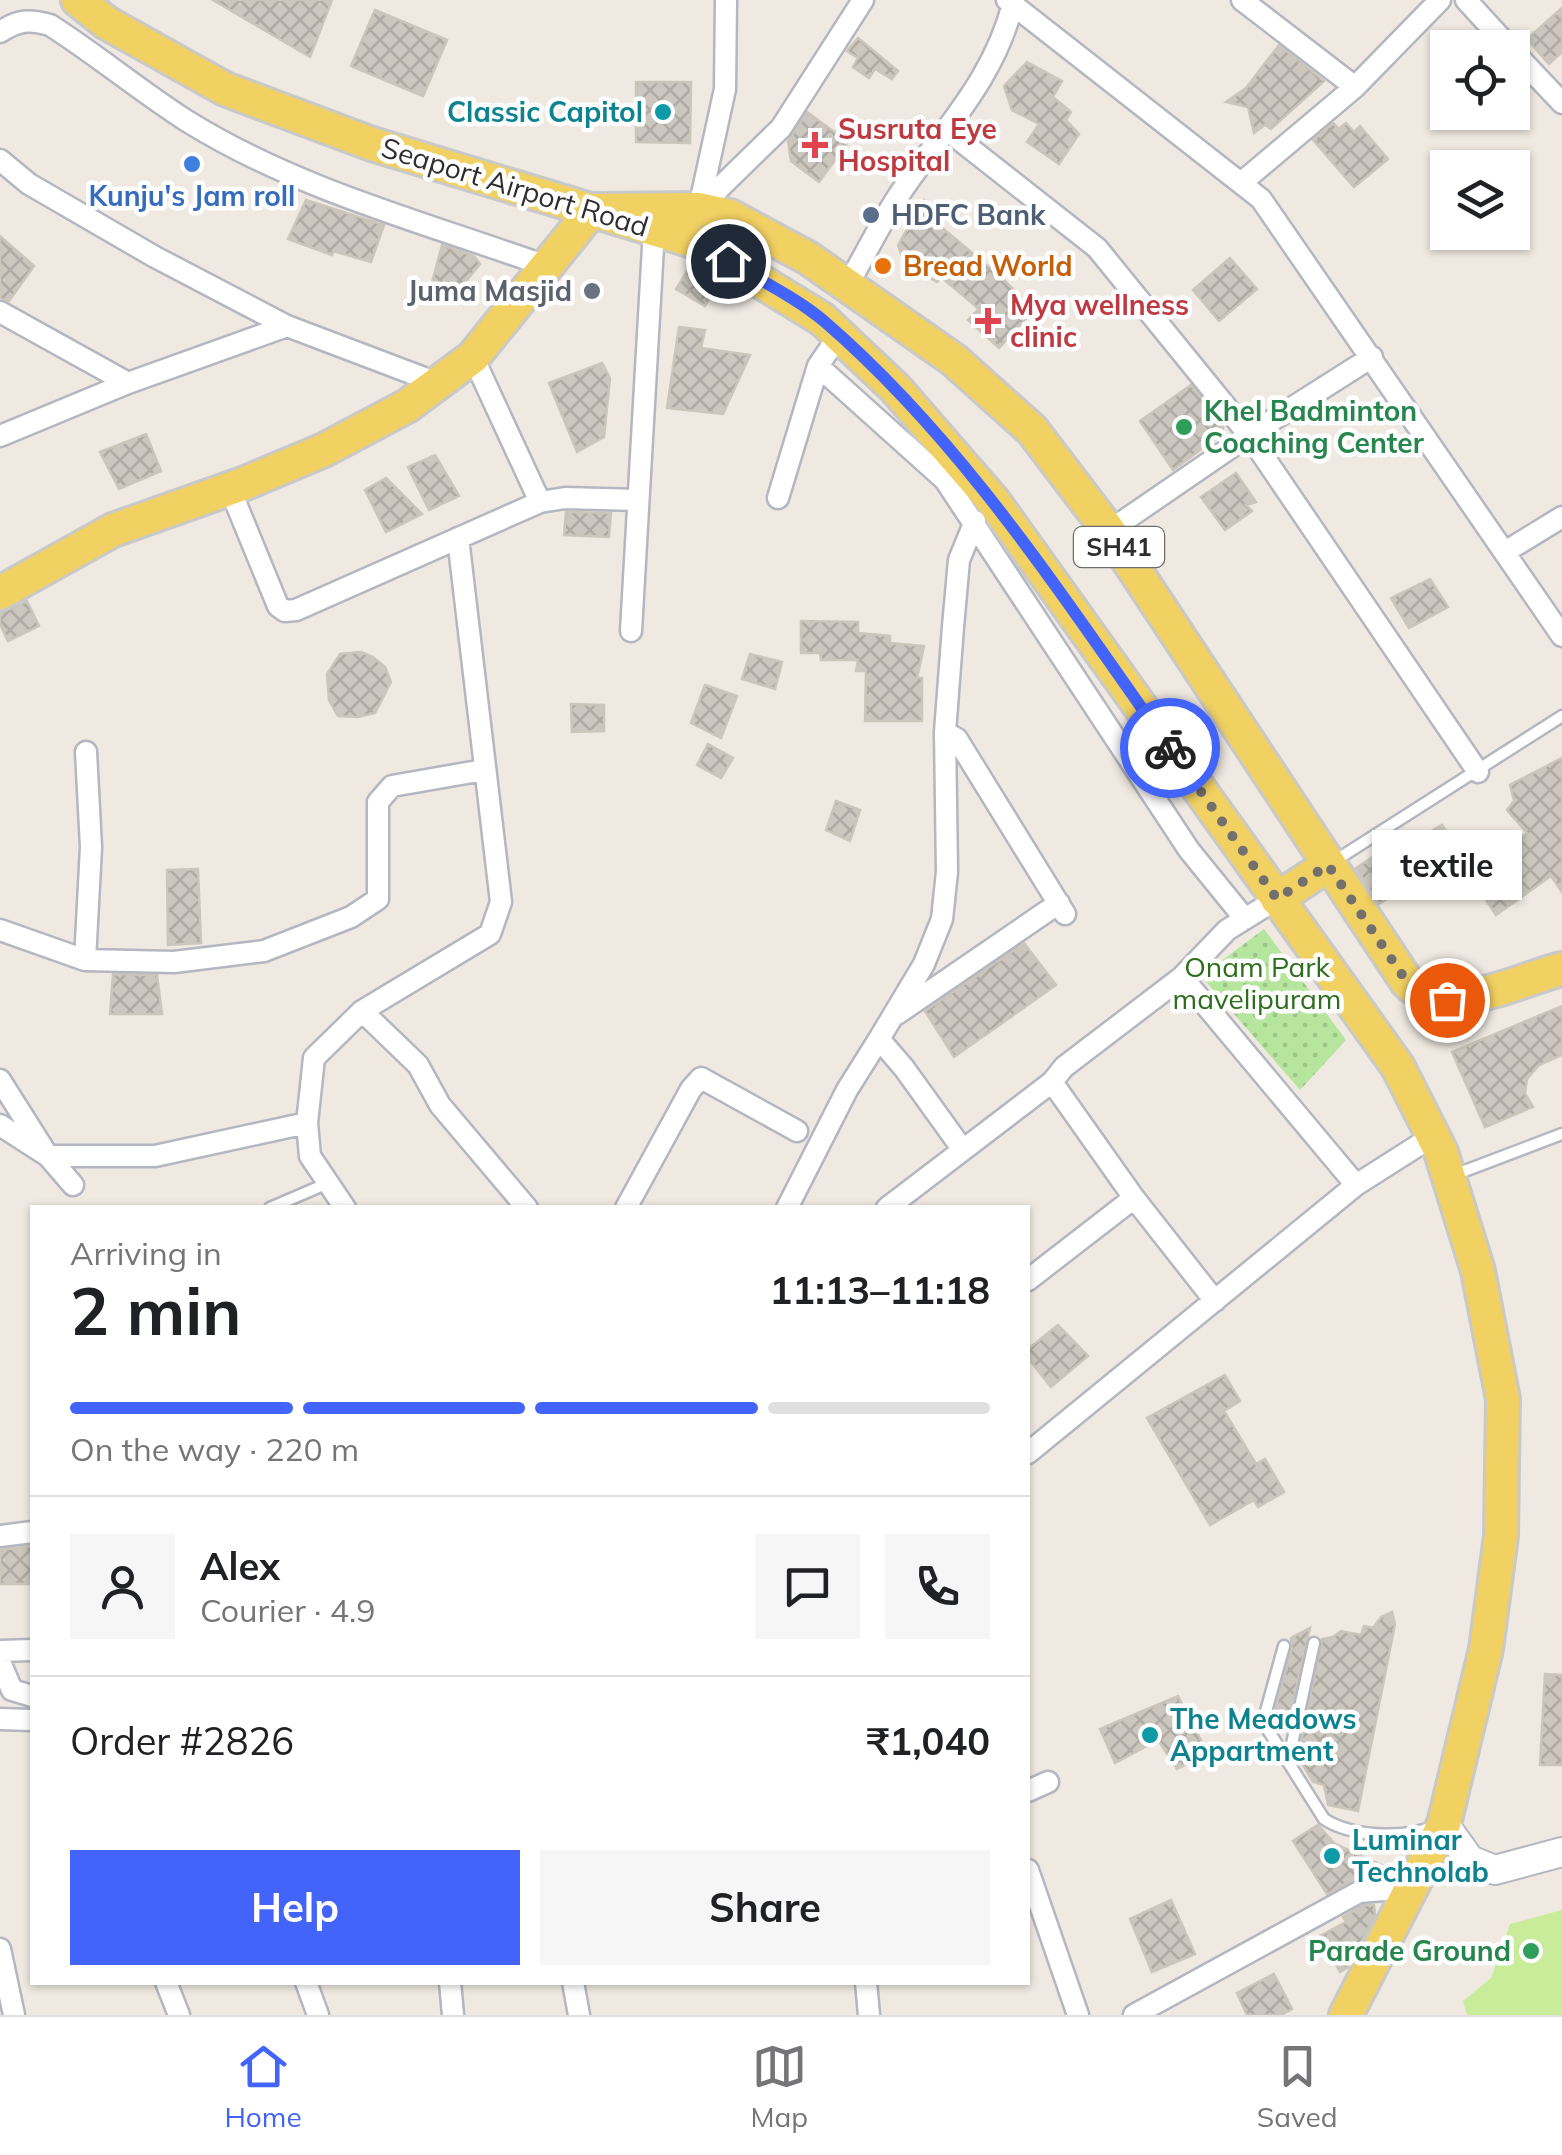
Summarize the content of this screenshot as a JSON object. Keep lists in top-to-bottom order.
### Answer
{
  "streets": {
    "main road": ["Seaport Airport Road", "SH41"]
  },
  "crossings": [
    ["Seaport Airport Road", "SH41"]
  ],
  "parks": ["Onam Park mavelipuram"],
  "places": {
    "other": [
      "Classic Capitol",
      "Kunju's Jam roll",
      "HDFC Bank",
      "Bread World",
      "Juma Masjid",
      "Khel Badminton Coaching Center",
      "textile",
      "The Meadows Appartment",
      "Luminar Technolab",
      "Parade Ground"
    ],
    "health": ["Susruta Eye Hospital", "Mya wellness clinic"]
  },
  "page": {
    "bubble": "textile",
    "heading": ["2 min", "Arriving in", "11:13–11:18"],
    "panel": [
      "Alex",
      "Courier · 4.9",
      "Order #2826",
      "₹1,040"
    ],
    "bar": "On the way · 220 m",
    "buttons": ["Help", "Share"],
    "tabs": ["Home", "Map", "Saved"]
  }
}
